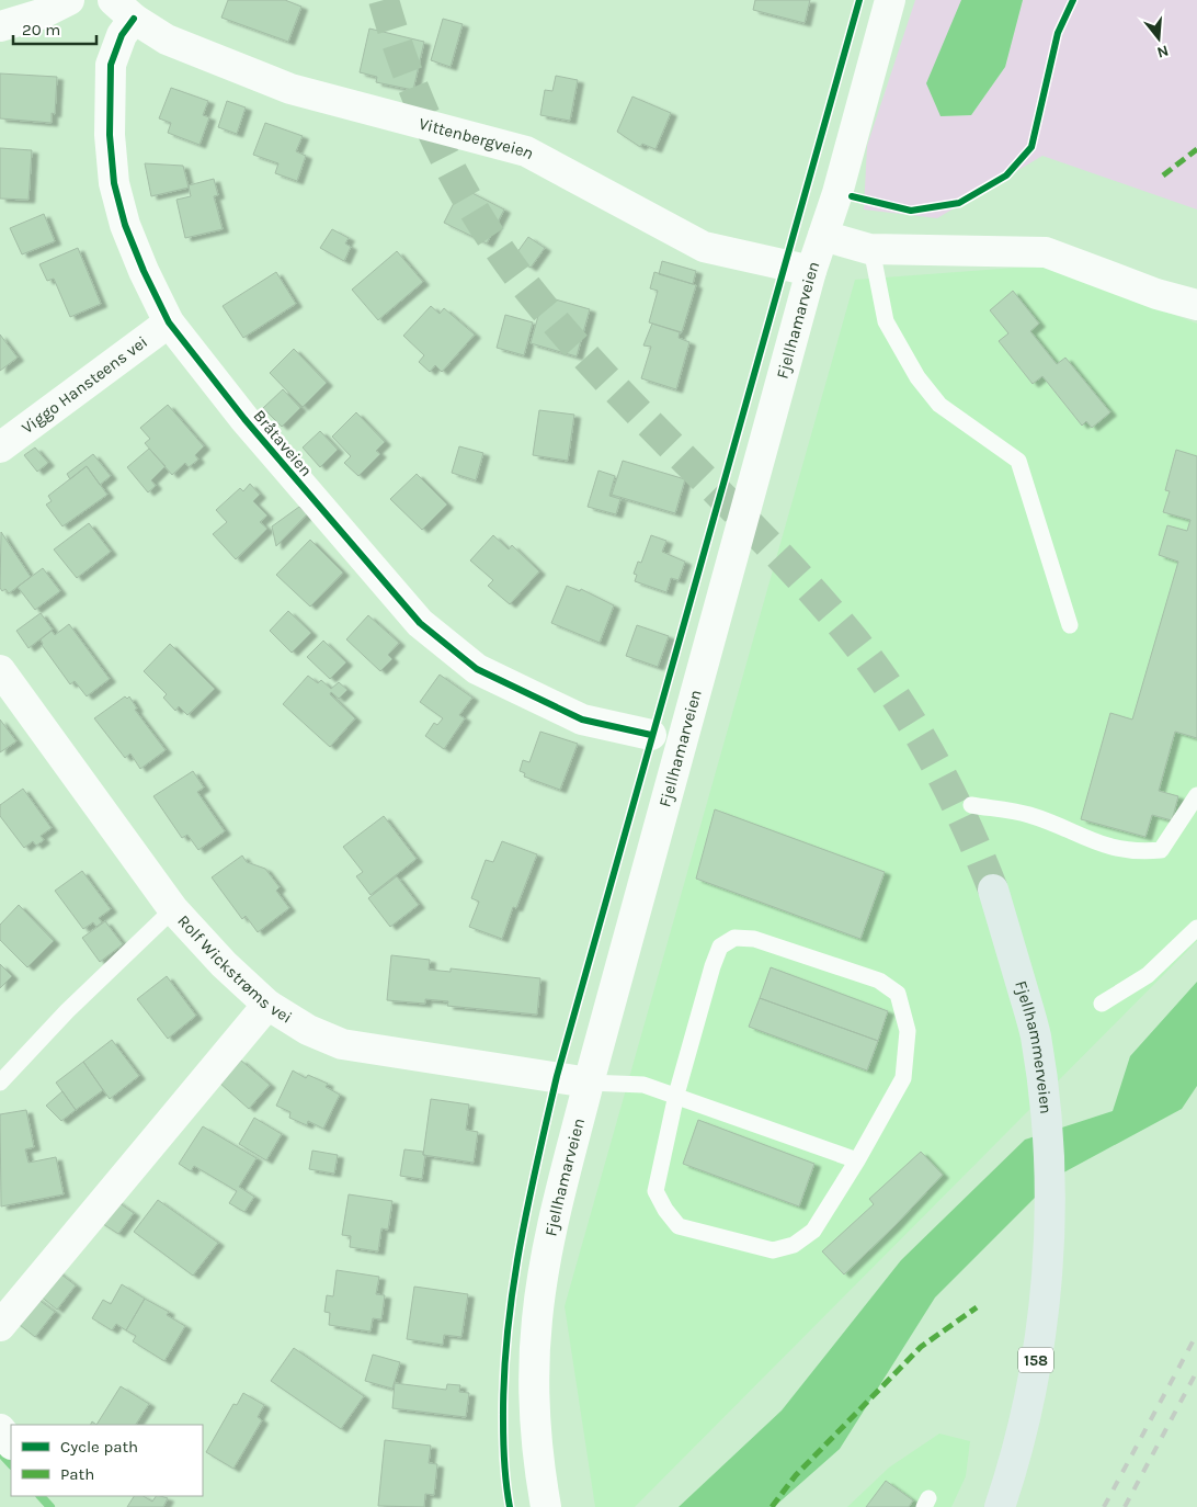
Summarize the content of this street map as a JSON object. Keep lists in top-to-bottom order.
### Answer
{
  "streets": {
    "main road": ["Fjellhammerveien", "158"],
    "street": [
      "Vittenbergveien",
      "Fjellhamarveien",
      "Viggo Hansteens vei",
      "Bråtaveien",
      "Rolf Wickstrøms vei"
    ]
  },
  "crossings": [
    ["Vittenbergveien", "Fjellhamarveien"],
    ["Vittenbergveien", "Bråtaveien"],
    ["Fjellhamarveien", "Rolf Wickstrøms vei"],
    ["Viggo Hansteens vei", "Bråtaveien"]
  ],
  "legend": ["Cycle path", "Path"],
  "scale_bar": "20 m",
  "north": "bottom"
}
